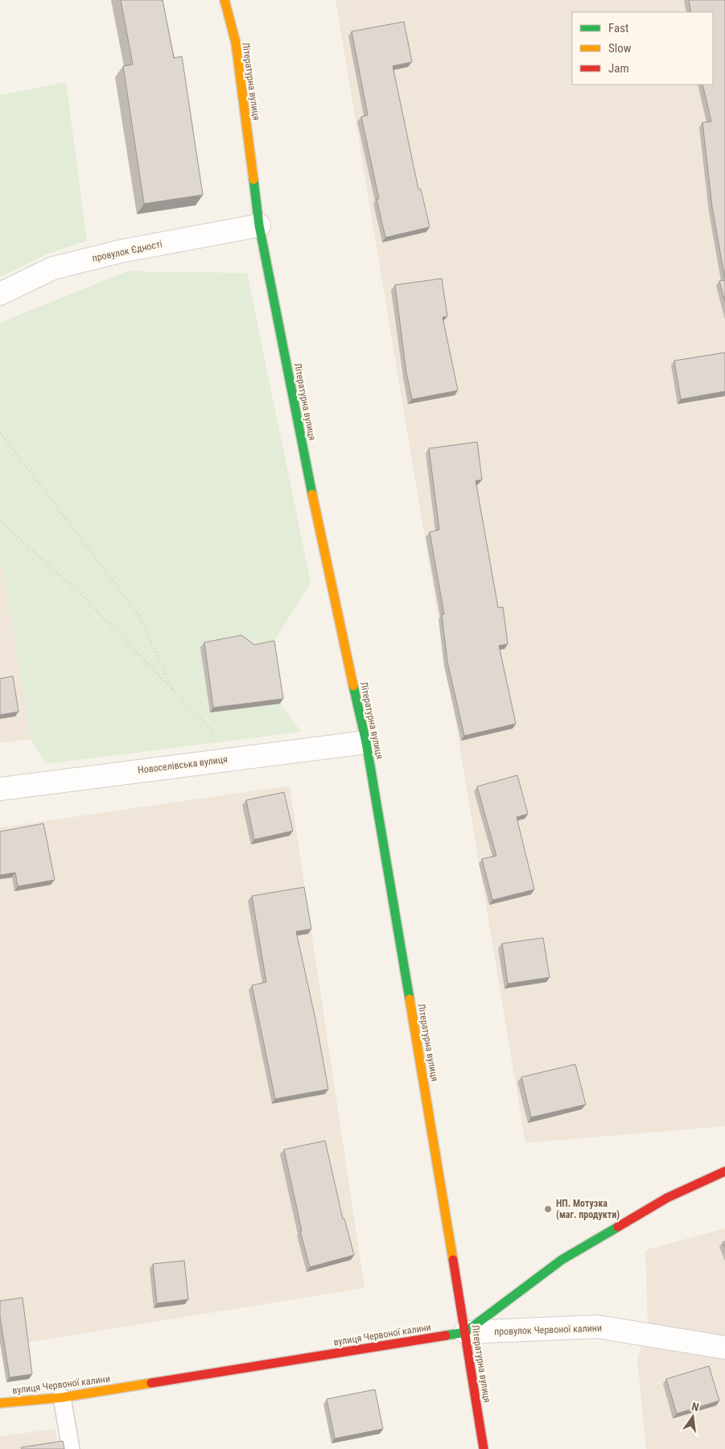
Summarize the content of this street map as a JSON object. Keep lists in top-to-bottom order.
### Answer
{
  "streets": {
    "street": [
      "Літературна вулиця",
      "провулок Єдності",
      "Новоселівська вулиця",
      "провулок Червоної калини",
      "вулиця Червоної калини"
    ]
  },
  "crossings": [
    ["Літературна вулиця", "провулок Єдності"],
    ["Літературна вулиця", "Новоселівська вулиця"],
    ["Літературна вулиця", "провулок Червоної калини"],
    ["Літературна вулиця", "вулиця Червоної калини"],
    ["провулок Червоної калини", "вулиця Червоної калини"]
  ],
  "places": ["НП. Мотузка (маг. продукти)"],
  "legend": ["Fast", "Slow", "Jam"],
  "north": "top"
}
